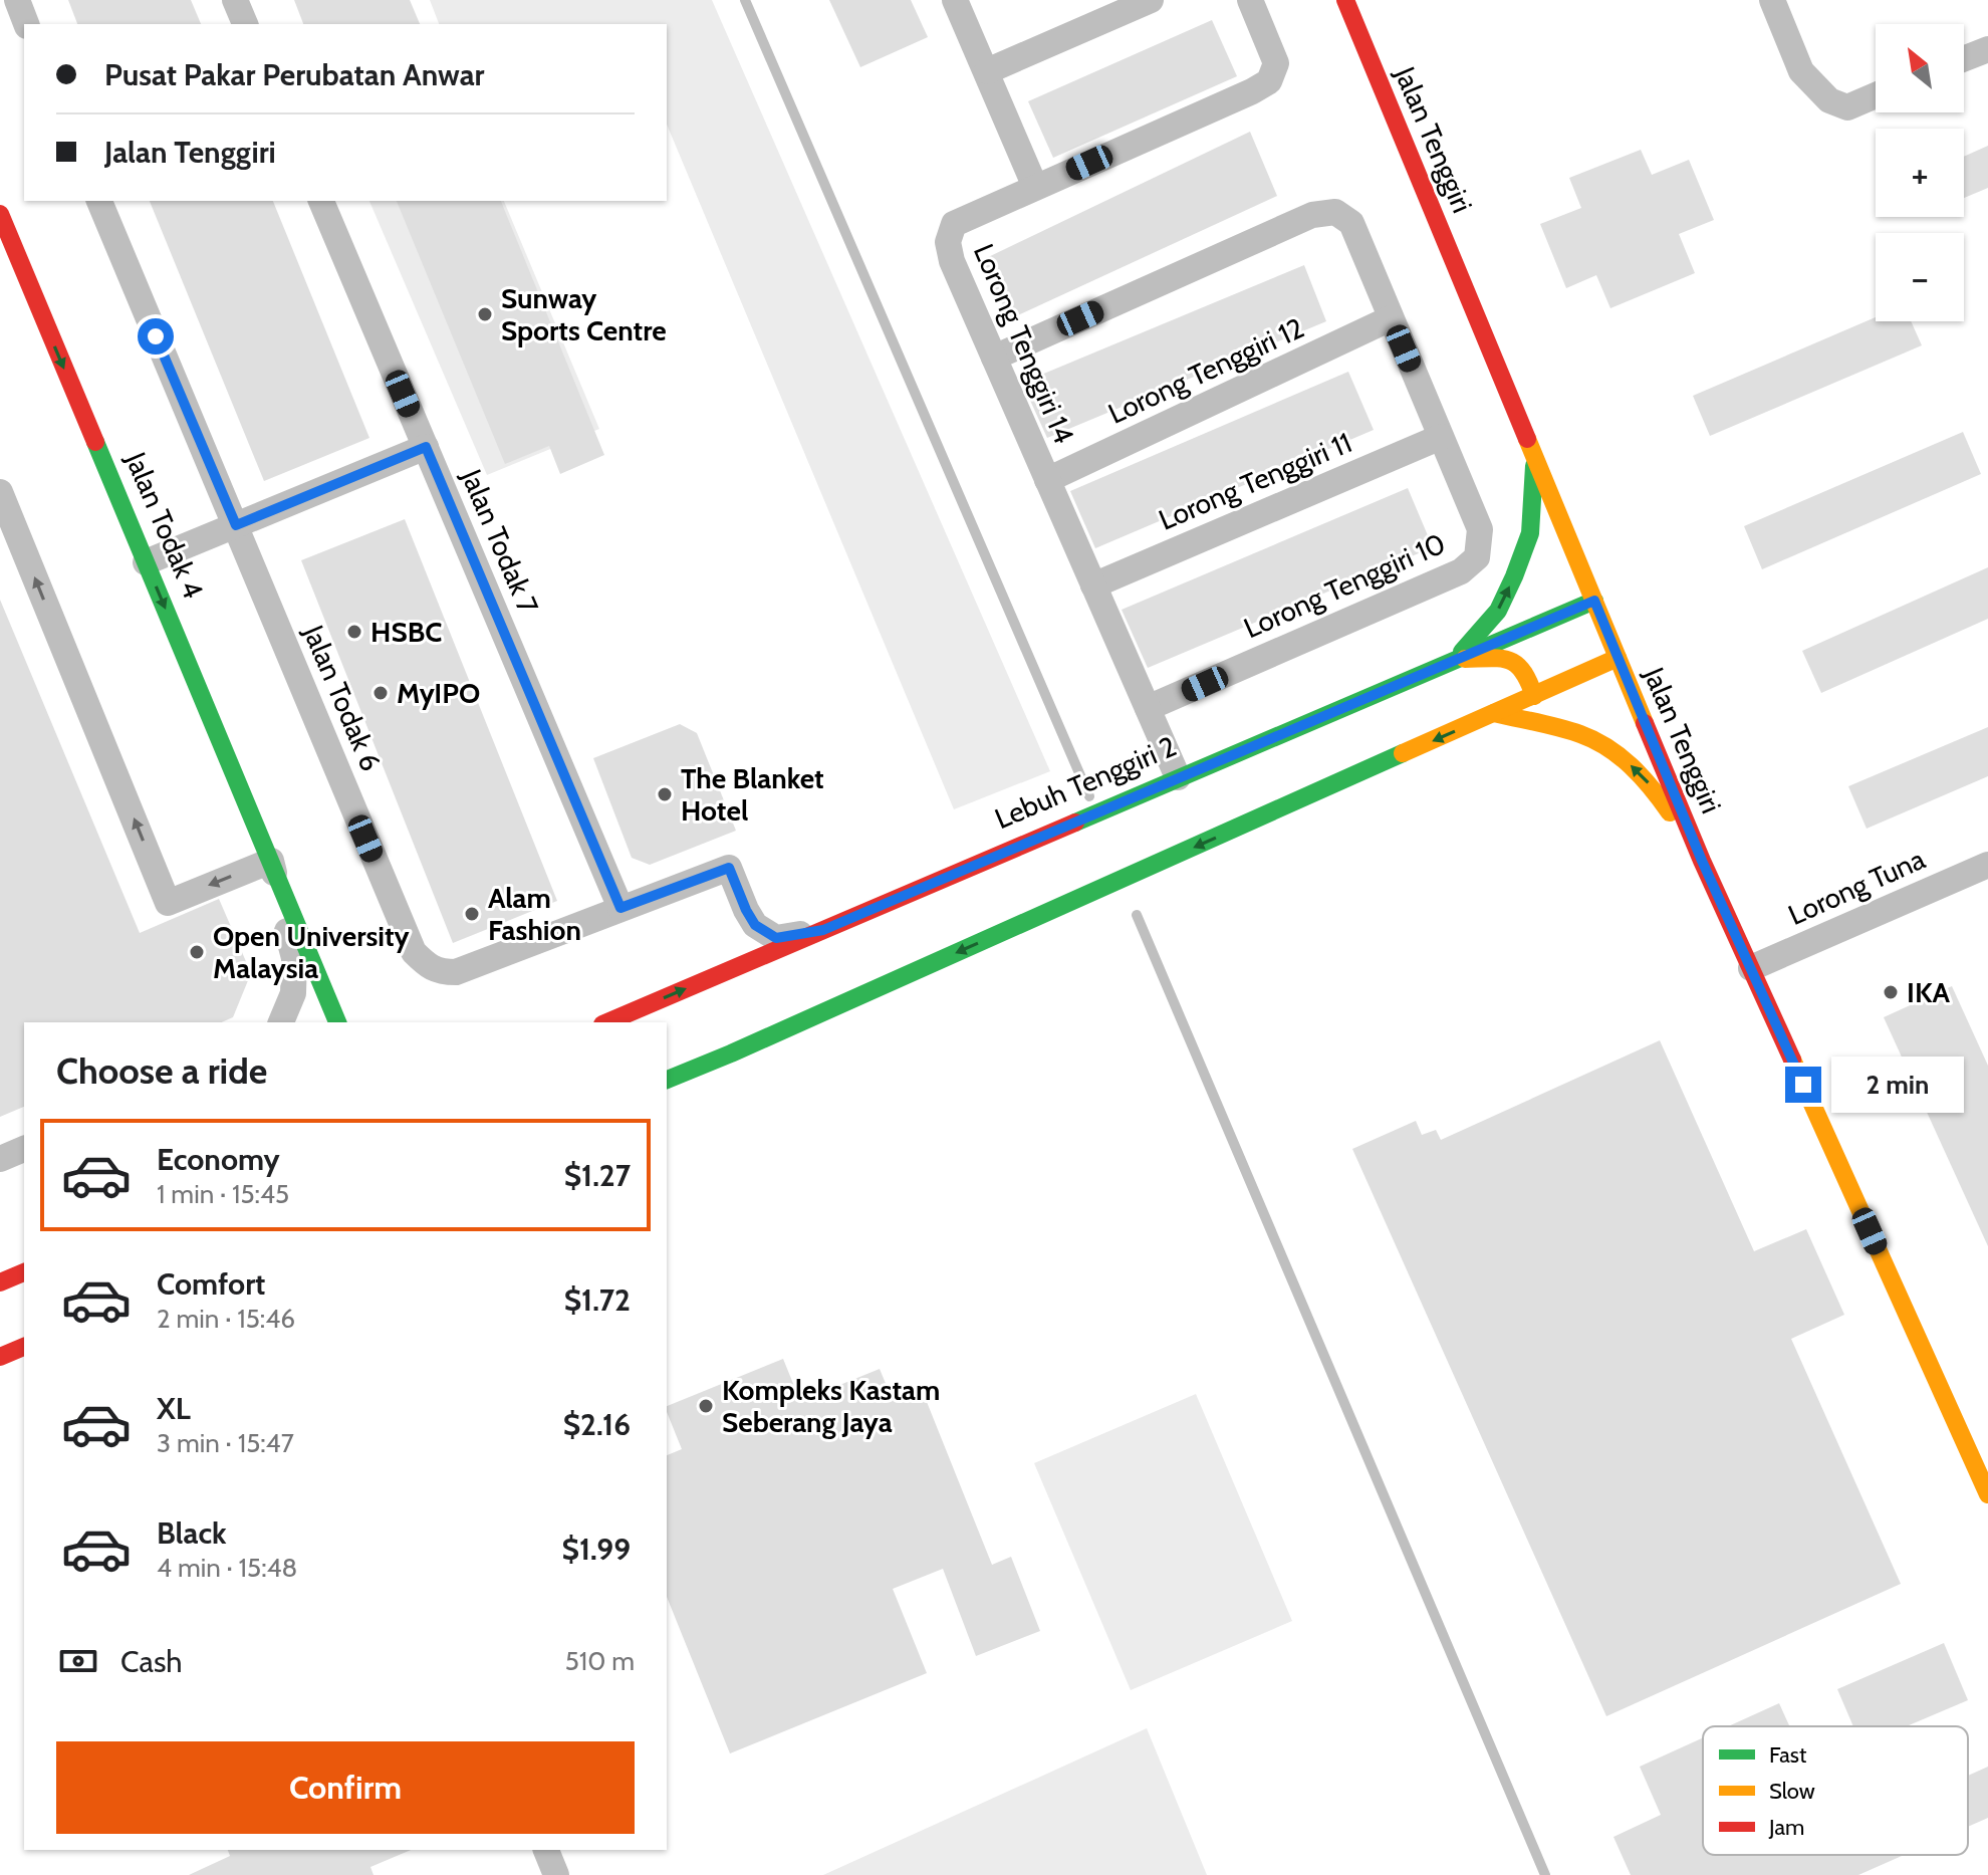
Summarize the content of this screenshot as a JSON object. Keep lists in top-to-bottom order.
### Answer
{
  "streets": {
    "street": [
      "Jalan Tenggiri",
      "Lorong Tenggiri 14",
      "Lorong Tenggiri 12",
      "Lorong Tenggiri 11",
      "Jalan Todak 4",
      "Jalan Todak 7",
      "Lorong Tenggiri 10",
      "Jalan Todak 6",
      "Lebuh Tenggiri 2",
      "Lorong Tuna"
    ]
  },
  "crossings": [
    ["Jalan Tenggiri", "Lebuh Tenggiri 2"],
    ["Jalan Tenggiri", "Lorong Tuna"],
    ["Lorong Tenggiri 14", "Lorong Tenggiri 12"],
    ["Lorong Tenggiri 14", "Lorong Tenggiri 11"],
    ["Lorong Tenggiri 14", "Lorong Tenggiri 10"],
    ["Lorong Tenggiri 14", "Lebuh Tenggiri 2"],
    ["Lorong Tenggiri 11", "Lorong Tenggiri 10"],
    ["Jalan Todak 7", "Jalan Todak 6"],
    ["Jalan Todak 6", "Lebuh Tenggiri 2"]
  ],
  "one_way": ["Jalan Todak 4"],
  "places": [
    "Sunway Sports Centre",
    "HSBC",
    "MyIPO",
    "The Blanket Hotel",
    "Alam Fashion",
    "Open University Malaysia",
    "IKA",
    "Kompleks Kastam Seberang Jaya"
  ],
  "legend": ["Fast", "Slow", "Jam"],
  "north": "top left",
  "page": {
    "map_buttons": ["+", "−"],
    "banner": ["Pusat Pakar Perubatan Anwar", "Jalan Tenggiri"],
    "heading": "Choose a ride",
    "bubble": "2 min",
    "list": [
      {
        "name": "Economy",
        "note": "1 min · 15:45",
        "value": "$1.27"
      },
      {
        "name": "Comfort",
        "note": "2 min · 15:46",
        "value": "$1.72"
      },
      {
        "name": "XL",
        "note": "3 min · 15:47",
        "value": "$2.16"
      },
      {
        "name": "Black",
        "note": "4 min · 15:48",
        "value": "$1.99"
      }
    ],
    "pay": ["Cash", "510 m"],
    "buttons": "Confirm"
  }
}
